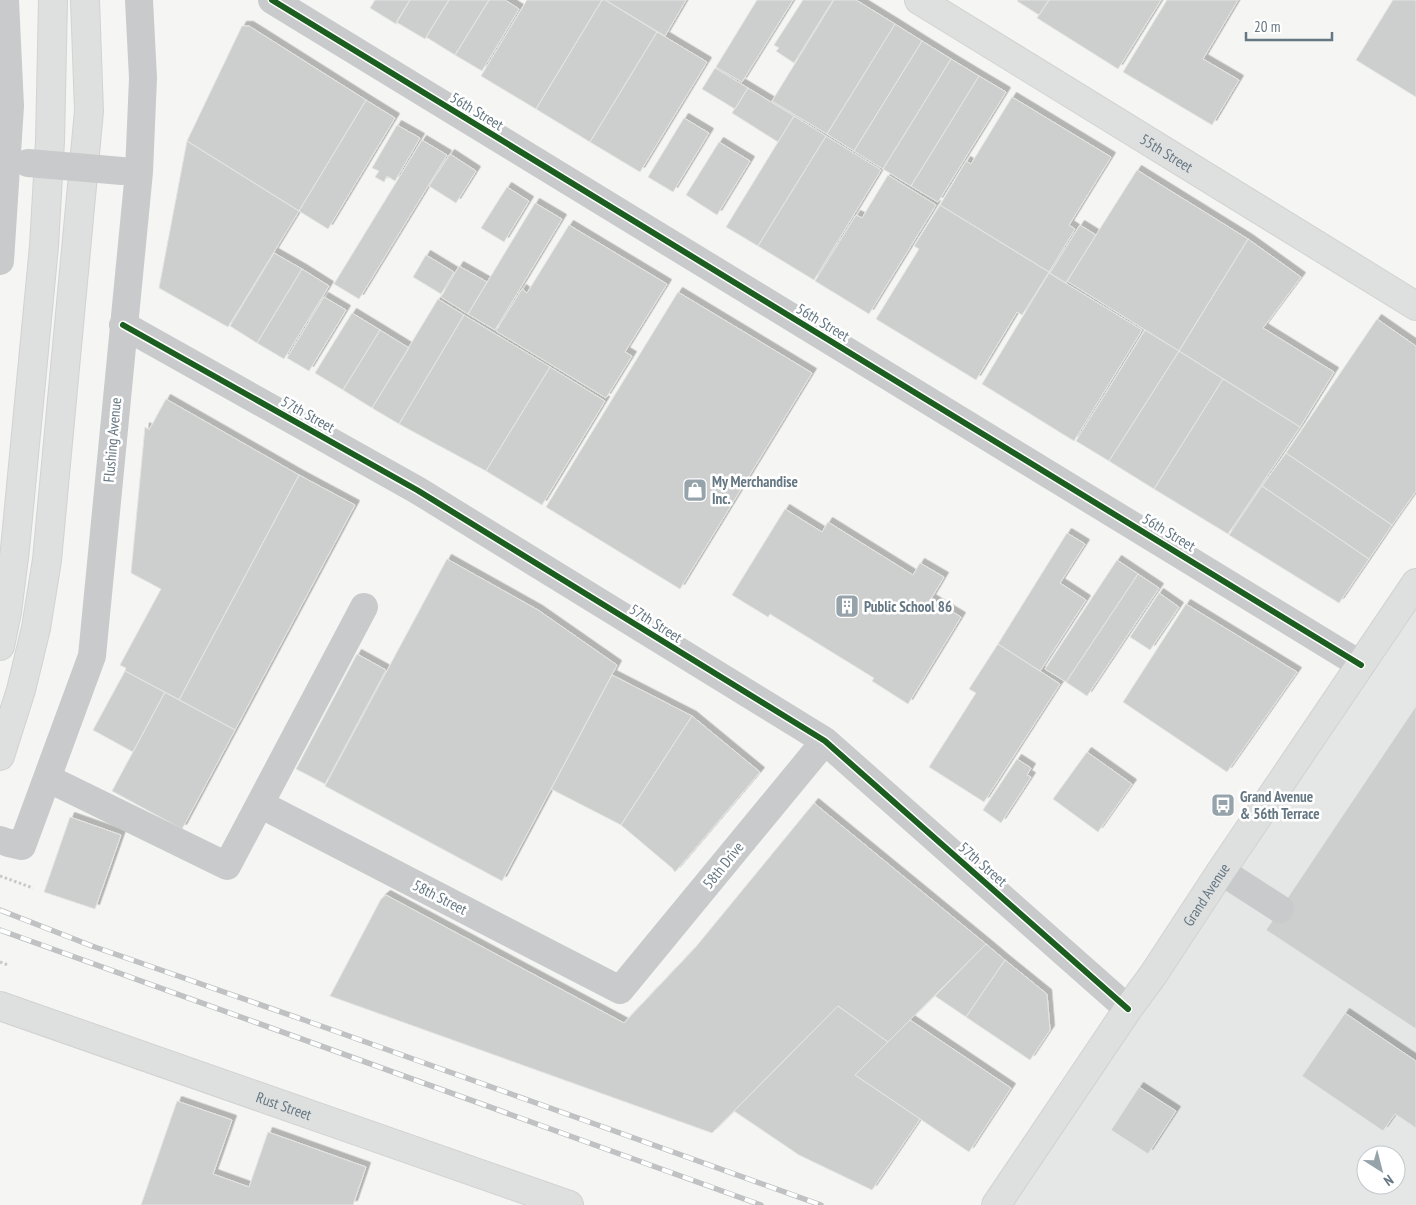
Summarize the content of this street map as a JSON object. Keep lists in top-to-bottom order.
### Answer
{
  "streets": {
    "main road": ["55th Street", "Grand Avenue", "Rust Street"],
    "street": [
      "56th Street",
      "57th Street",
      "Flushing Avenue",
      "58th Drive",
      "58th Street"
    ]
  },
  "crossings": [
    ["56th Street", "Grand Avenue"],
    ["57th Street", "Flushing Avenue"],
    ["57th Street", "58th Drive"],
    ["57th Street", "Grand Avenue"],
    ["58th Drive", "58th Street"]
  ],
  "places": {
    "shop": ["My Merchandise Inc."],
    "building": ["Public School 86"],
    "bus stop": ["Grand Avenue & 56th Terrace"]
  },
  "scale_bar": "20 m",
  "north": "bottom right"
}
